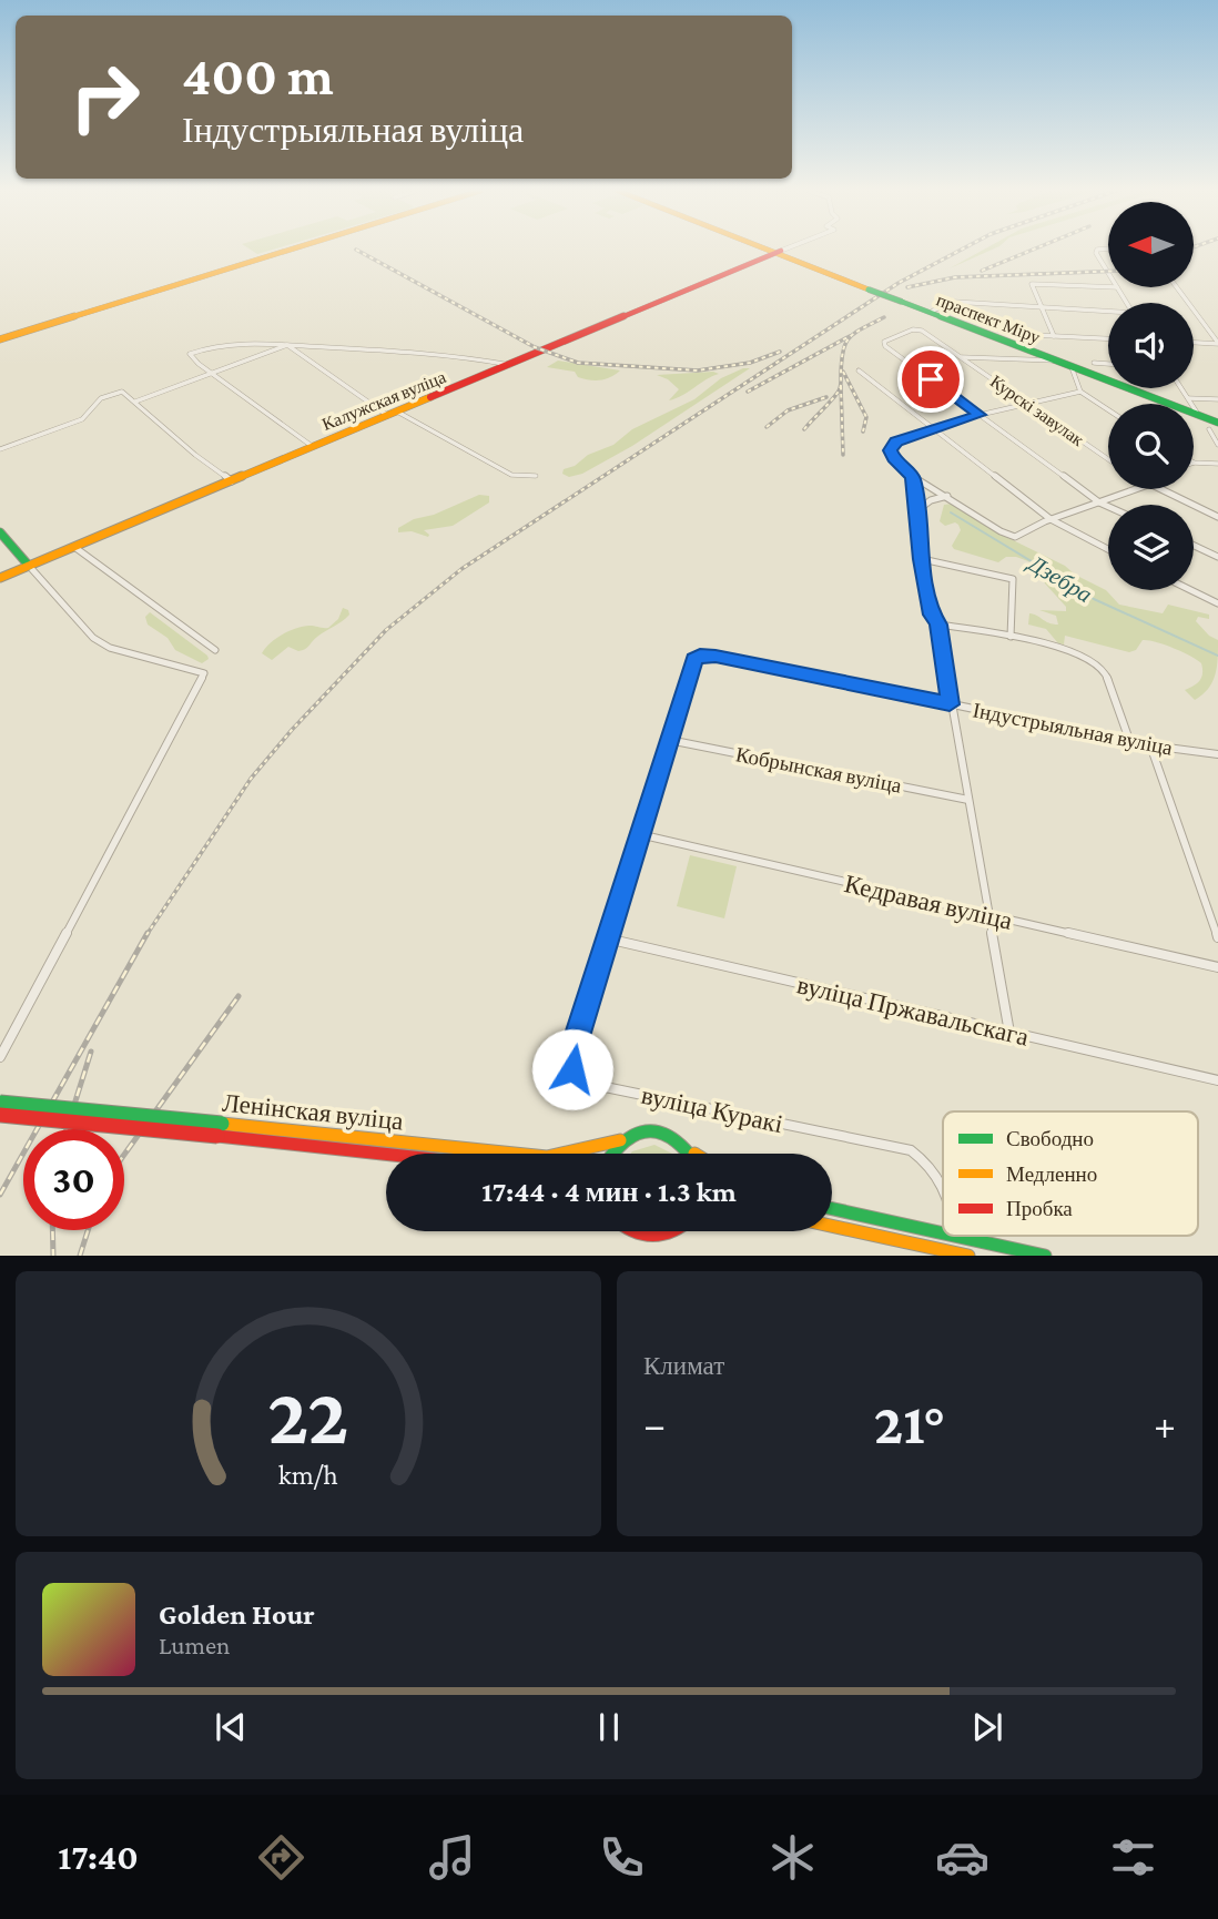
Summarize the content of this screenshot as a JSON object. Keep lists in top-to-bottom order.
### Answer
{
  "streets": {
    "main road": ["праспект Міру", "Калужская вуліца", "Ленінская вуліца"],
    "street": [
      "Курскі завулак",
      "Індустрыяльная вуліца",
      "Кобрынская вуліца",
      "Кедравая вуліца",
      "вуліца Пржавальскага",
      "вуліца Куракі"
    ]
  },
  "crossings": [
    ["праспект Міру", "Калужская вуліца"],
    ["Індустрыяльная вуліца", "вуліца Куракі"],
    ["Кобрынская вуліца", "вуліца Куракі"],
    ["Кедравая вуліца", "вуліца Куракі"],
    ["вуліца Пржавальскага", "вуліца Куракі"]
  ],
  "water": ["Дзебра"],
  "legend": ["Свободно", "Медленно", "Пробка"],
  "north": "left",
  "page": {
    "turn": ["400 m", "Індустрыяльная вуліца"],
    "limit": "30",
    "trip": "17:44 · 4 мин · 1.3 km",
    "tile": "Климат",
    "heat": ["−", "21°", "+"],
    "song": ["Golden Hour", "Lumen"],
    "tabs": "17:40",
    "gauge": ["22", "km/h"]
  }
}
